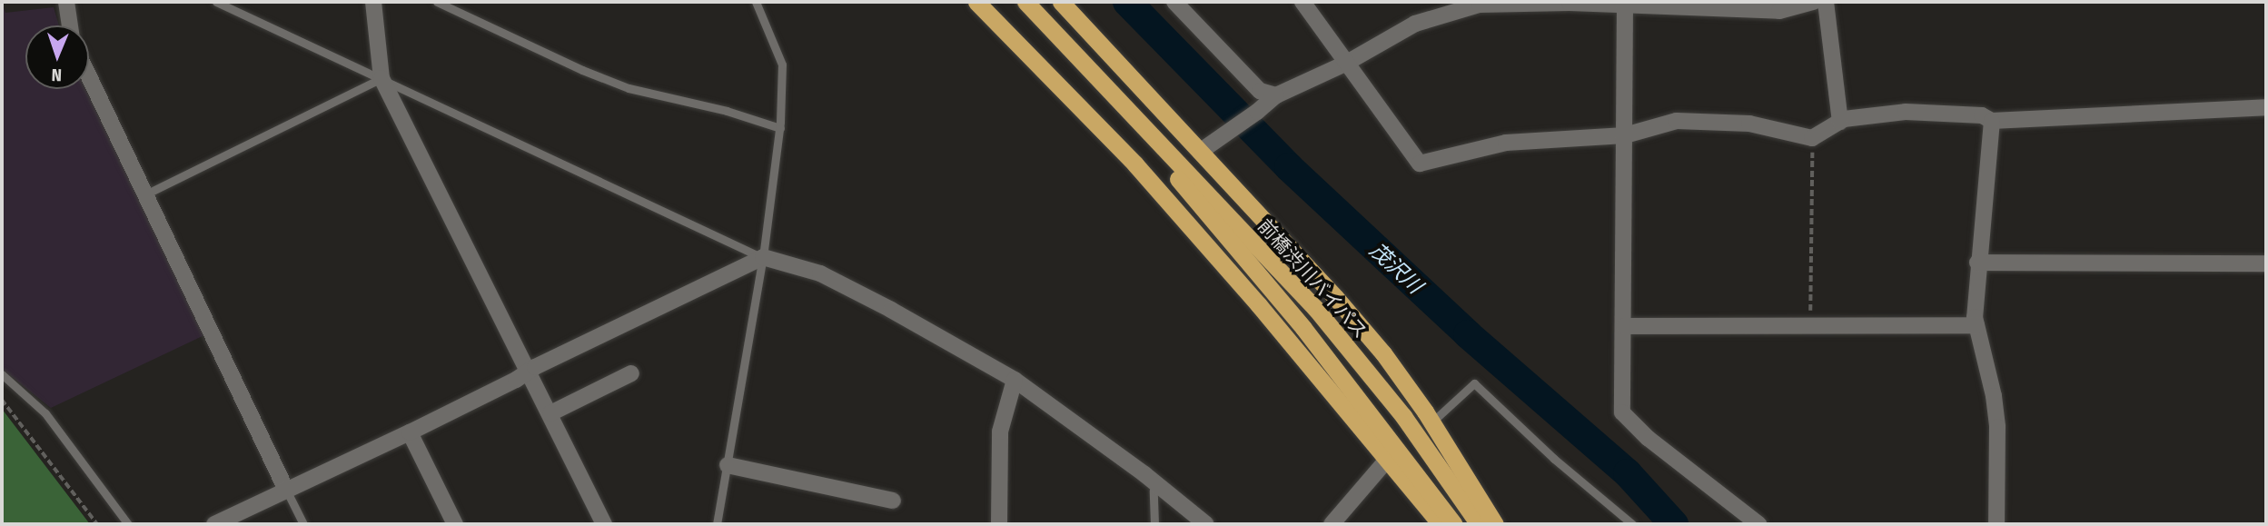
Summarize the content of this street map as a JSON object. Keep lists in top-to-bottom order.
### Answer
{
  "streets": {
    "highway": ["前橋渋川バイパス"]
  },
  "water": ["茂沢川"],
  "north": "bottom"
}
